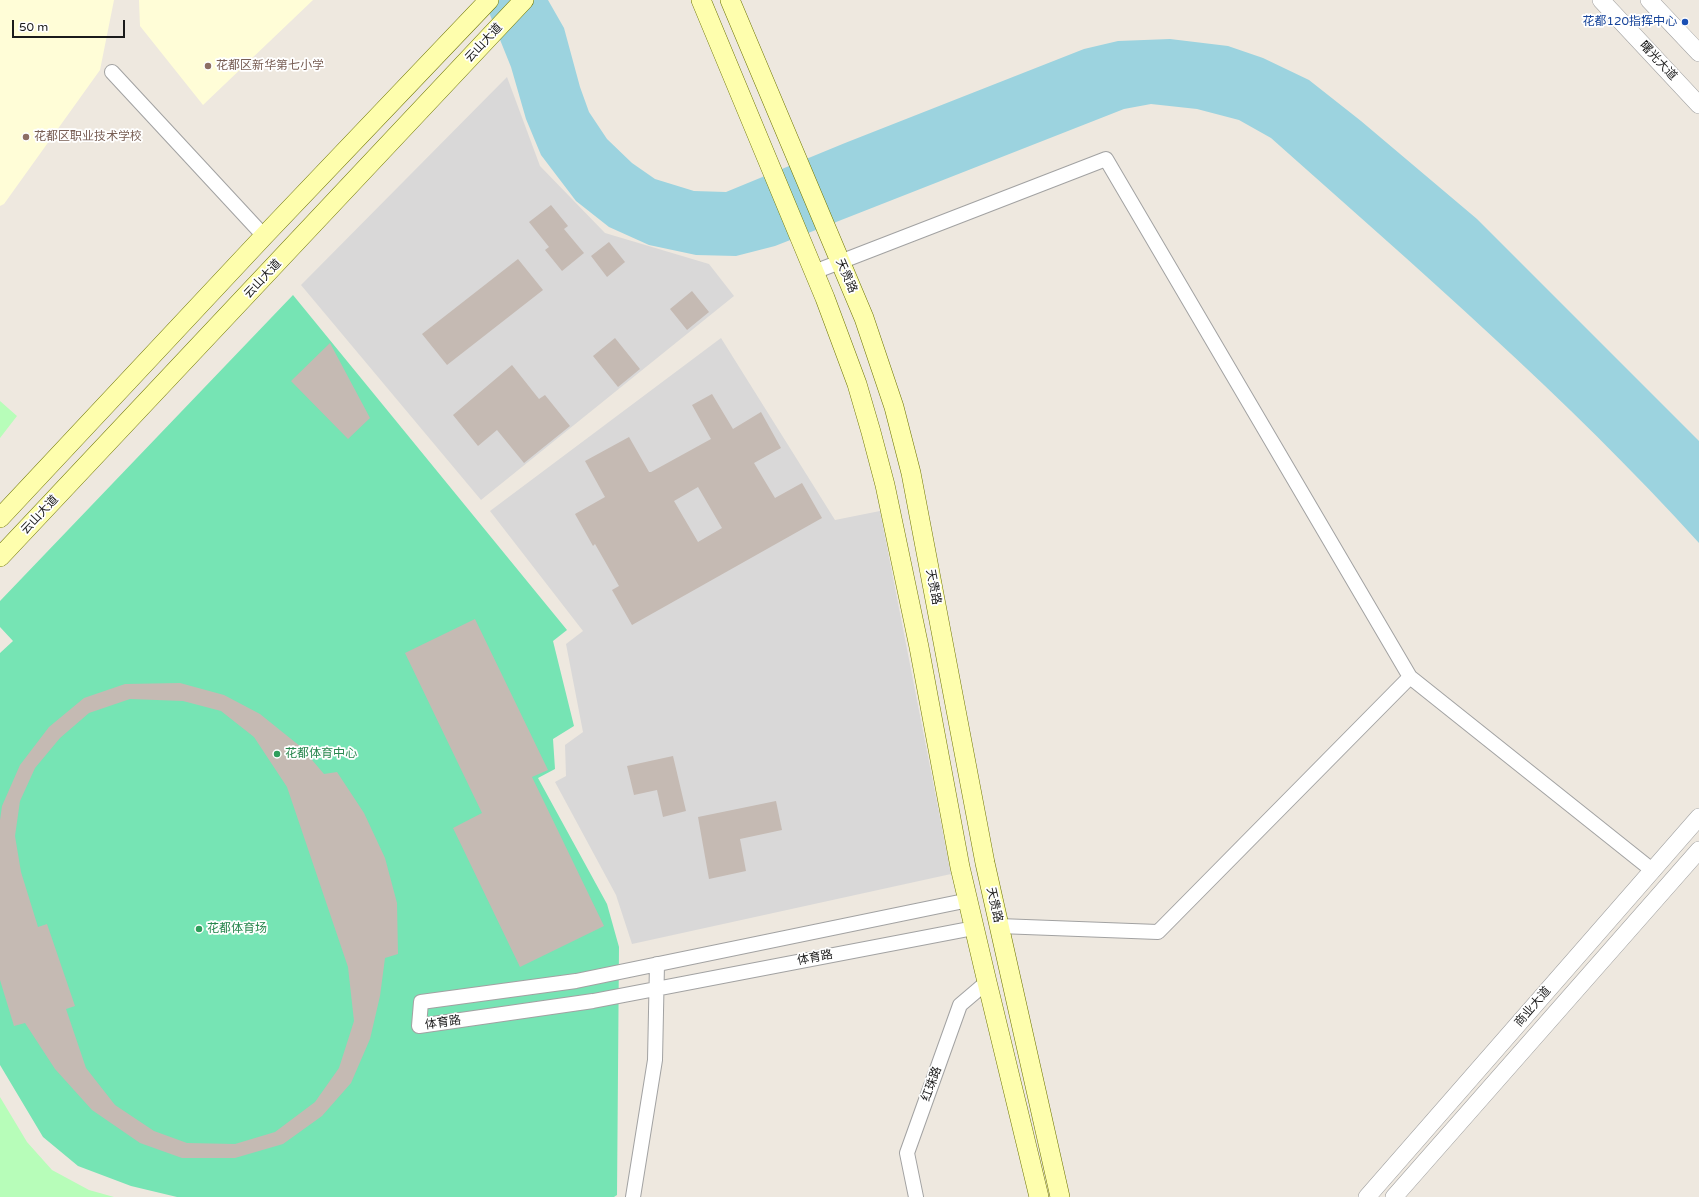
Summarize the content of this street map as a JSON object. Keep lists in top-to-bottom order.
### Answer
{
  "streets": {
    "main road": ["云山大道", "天贵路"],
    "street": [
      "曙光大道",
      "体育路",
      "商业大道",
      "红珠路"
    ]
  },
  "crossings": [
    ["天贵路", "体育路"],
    ["天贵路", "红珠路"]
  ],
  "places": [
    "花都120指挥中心",
    "花都区新华第七小学",
    "花都区职业技术学校",
    "花都体育中心",
    "花都体育场"
  ],
  "scale_bar": "50 m"
}
